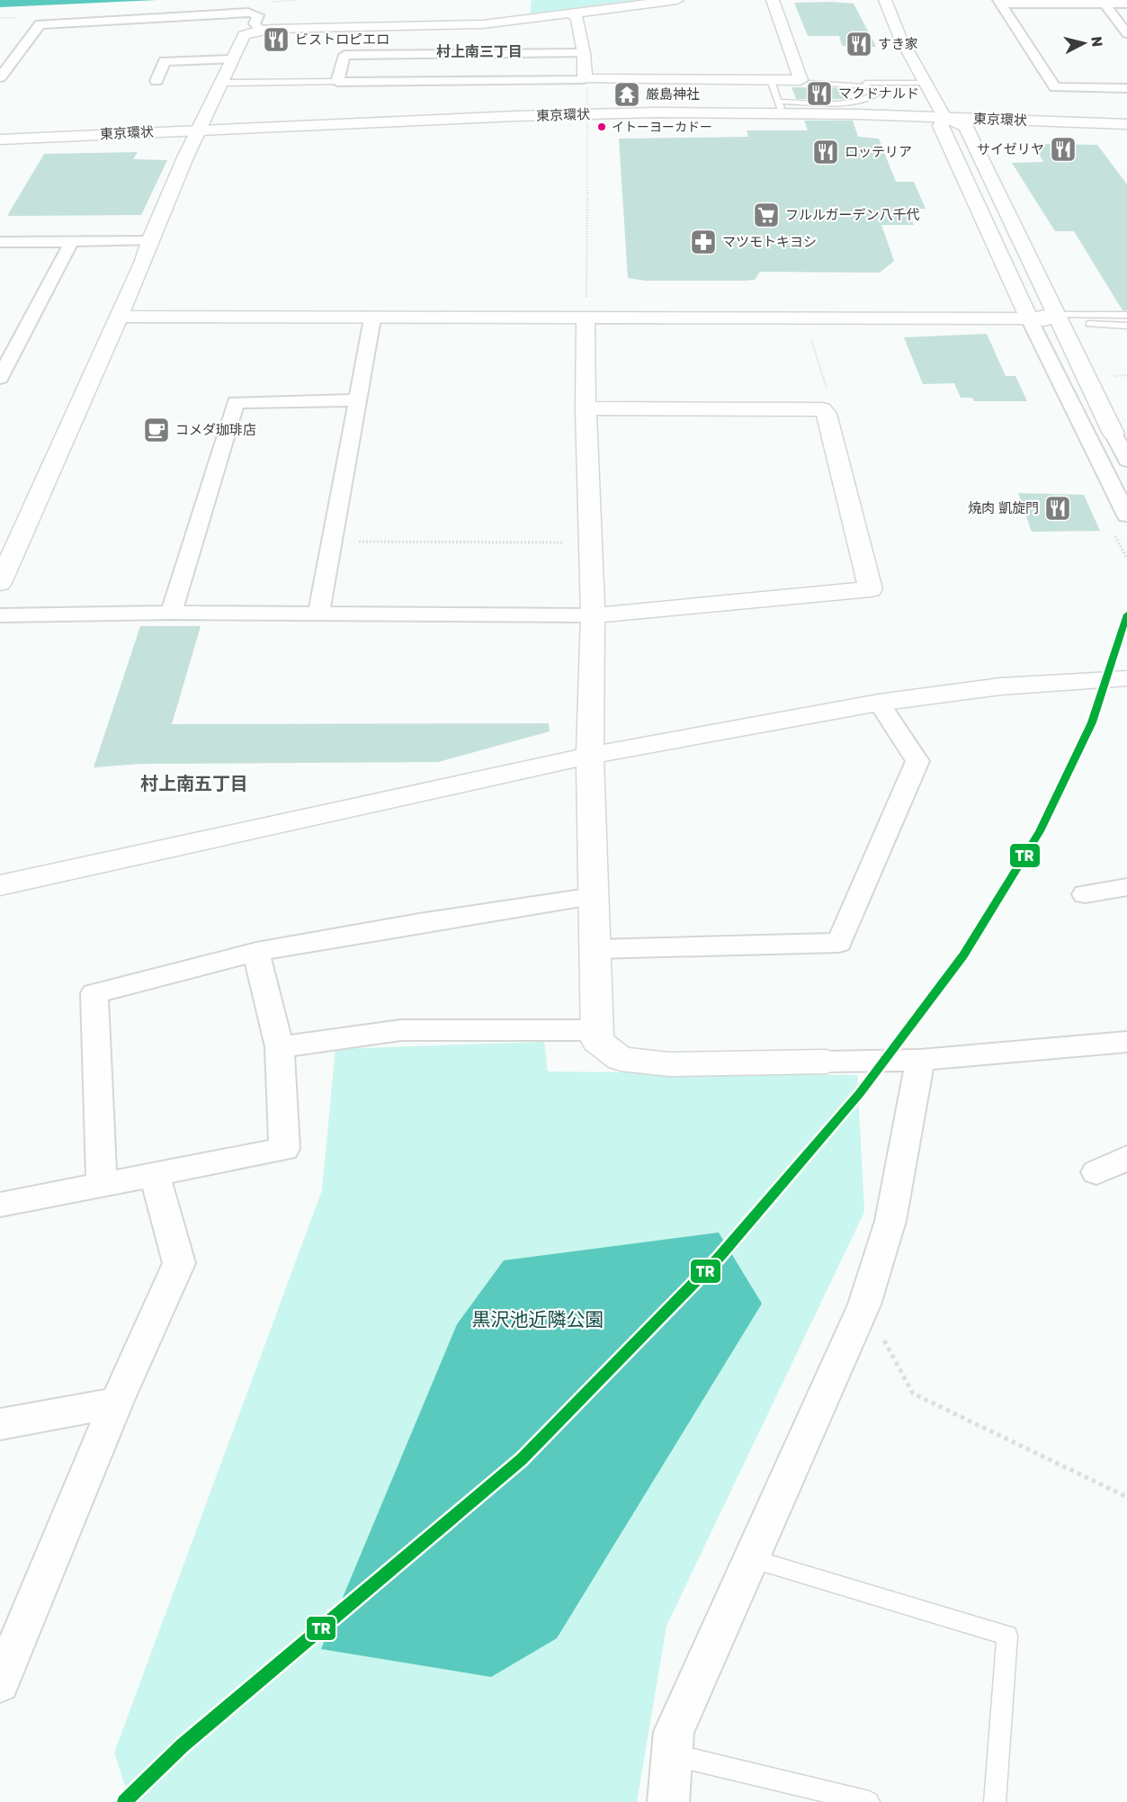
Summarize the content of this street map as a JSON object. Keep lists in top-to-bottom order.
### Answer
{
  "streets": {
    "main road": ["東京環状"]
  },
  "districts": ["村上南三丁目", "村上南五丁目"],
  "parks": ["黒沢池近隣公園"],
  "places": {
    "restaurant": [
      "ビストロピエロ",
      "すき家",
      "マクドナルド",
      "サイゼリヤ",
      "ロッテリア",
      "焼肉 凱旋門"
    ],
    "temple": ["厳島神社"],
    "other": ["イトーヨーカドー"],
    "supermarket": ["フルルガーデン八千代"],
    "pharmacy": ["マツモトキヨシ"],
    "cafe": ["コメダ珈琲店"]
  },
  "lines": ["transit line TR"],
  "north": "right"
}
